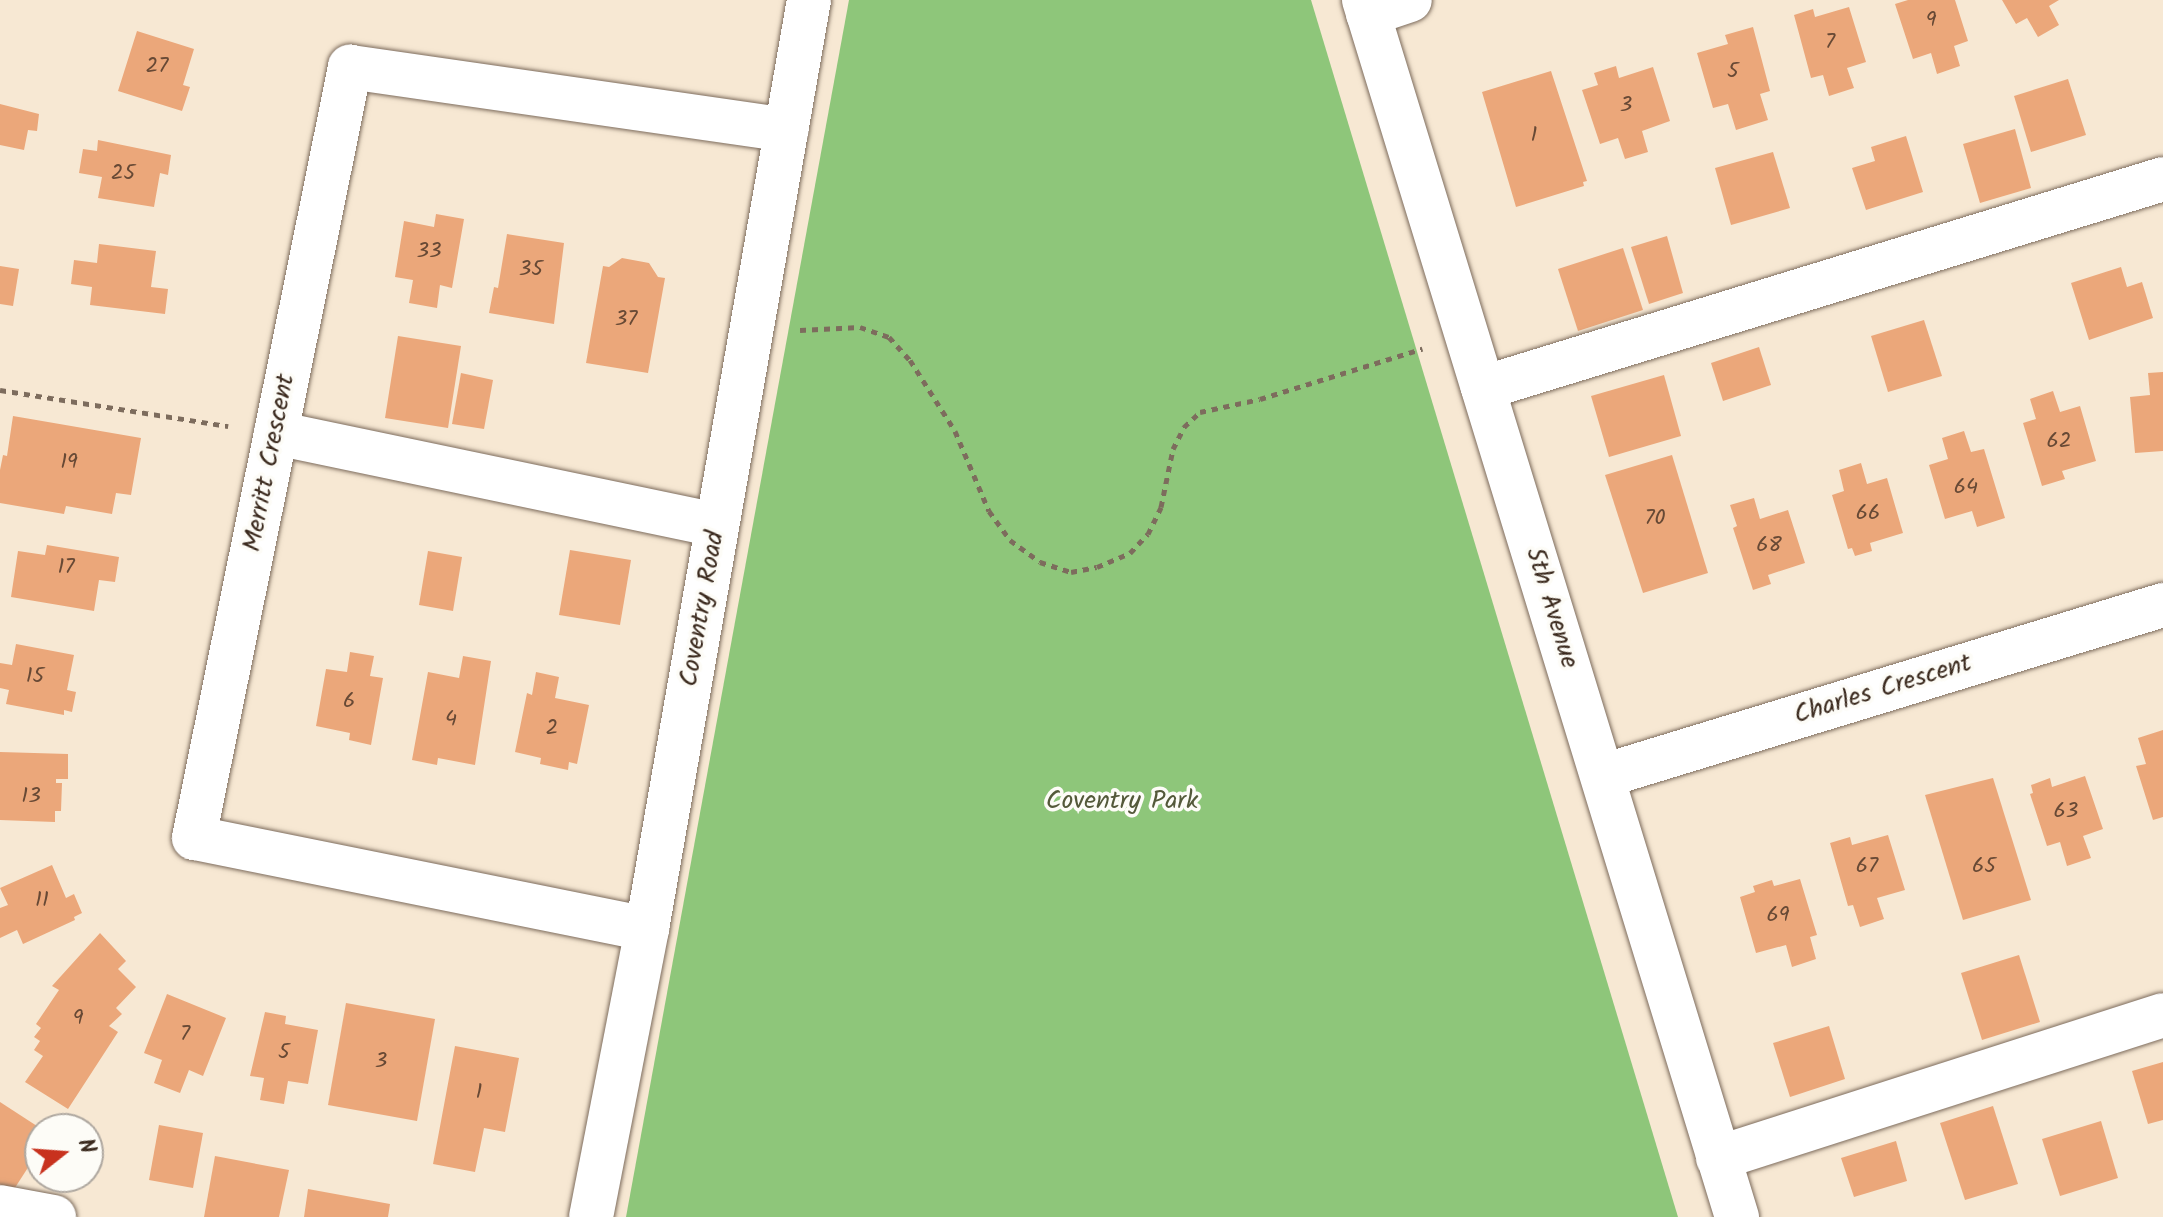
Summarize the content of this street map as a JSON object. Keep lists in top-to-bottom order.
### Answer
{
  "streets": {
    "street": [
      "Merritt Crescent",
      "5th Avenue",
      "Coventry Road",
      "Charles Crescent"
    ]
  },
  "crossings": [
    ["Merritt Crescent", "Coventry Road"],
    ["5th Avenue", "Charles Crescent"]
  ],
  "parks": ["Coventry Park"],
  "house_numbers": [
    "9",
    "7",
    "27",
    "5",
    "3",
    "1",
    "25",
    "33",
    "35",
    "37",
    "62",
    "19",
    "64",
    "66",
    "70",
    "68",
    "17",
    "15",
    "6",
    "4",
    "2",
    "13",
    "63",
    "67",
    "65",
    "11",
    "69",
    "9",
    "7",
    "5",
    "3",
    "1"
  ],
  "north": "right"
}
